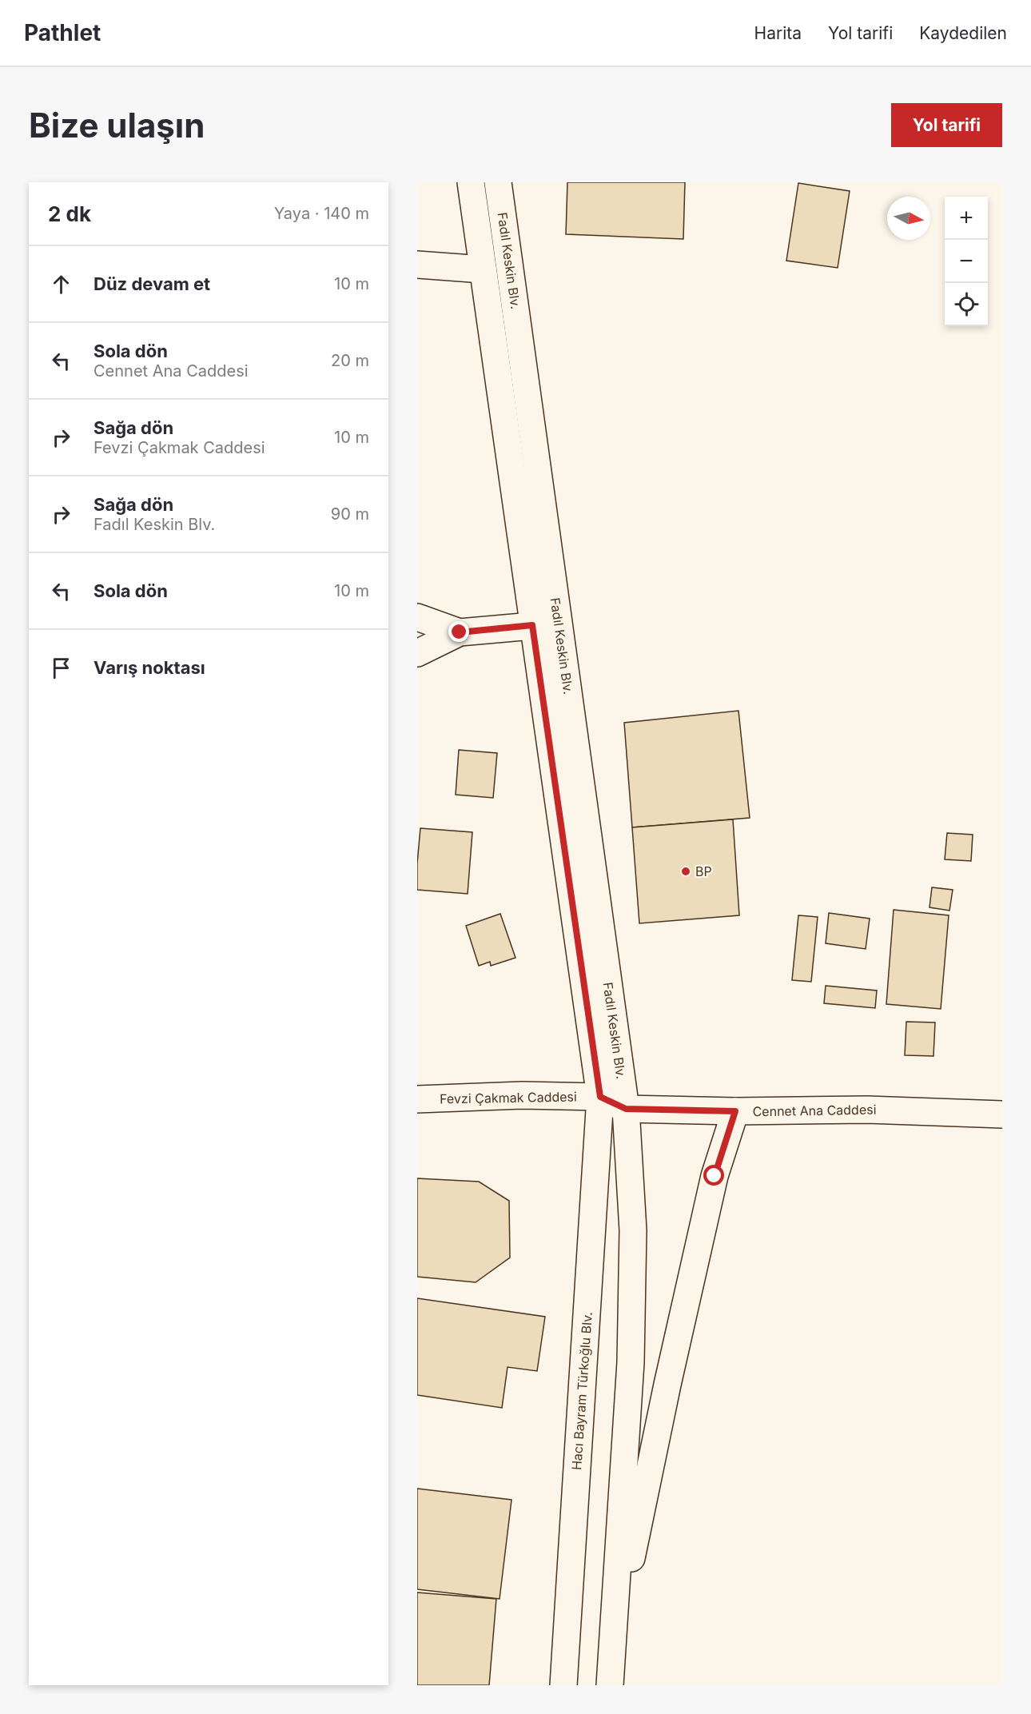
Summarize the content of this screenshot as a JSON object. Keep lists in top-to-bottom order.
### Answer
{
  "streets": {
    "street": [
      "Fadıl Keskin Blv.",
      "Fevzi Çakmak Caddesi",
      "Cennet Ana Caddesi",
      "Hacı Bayram Türkoğlu Blv."
    ]
  },
  "crossings": [
    ["Fadıl Keskin Blv.", "Fevzi Çakmak Caddesi"],
    ["Fadıl Keskin Blv.", "Cennet Ana Caddesi"],
    ["Fadıl Keskin Blv.", "Hacı Bayram Türkoğlu Blv."],
    ["Fevzi Çakmak Caddesi", "Cennet Ana Caddesi"],
    ["Fevzi Çakmak Caddesi", "Hacı Bayram Türkoğlu Blv."]
  ],
  "places": ["BP"],
  "north": "right",
  "page": {
    "header": "Pathlet",
    "nav": ["Harita", "Yol tarifi", "Kaydedilen"],
    "buttons": "Yol tarifi",
    "title": "Bize ulaşın",
    "heading": ["2 dk", "Yaya · 140 m"],
    "map_buttons": ["+", "−"],
    "list": [
      ["Düz devam et", "10 m"],
      ["Sola dön", "Cennet Ana Caddesi", "20 m"],
      ["Sağa dön", "Fevzi Çakmak Caddesi", "10 m"],
      ["Sağa dön", "Fadıl Keskin Blv.", "90 m"],
      ["Sola dön", "10 m"],
      "Varış noktası"
    ]
  }
}
